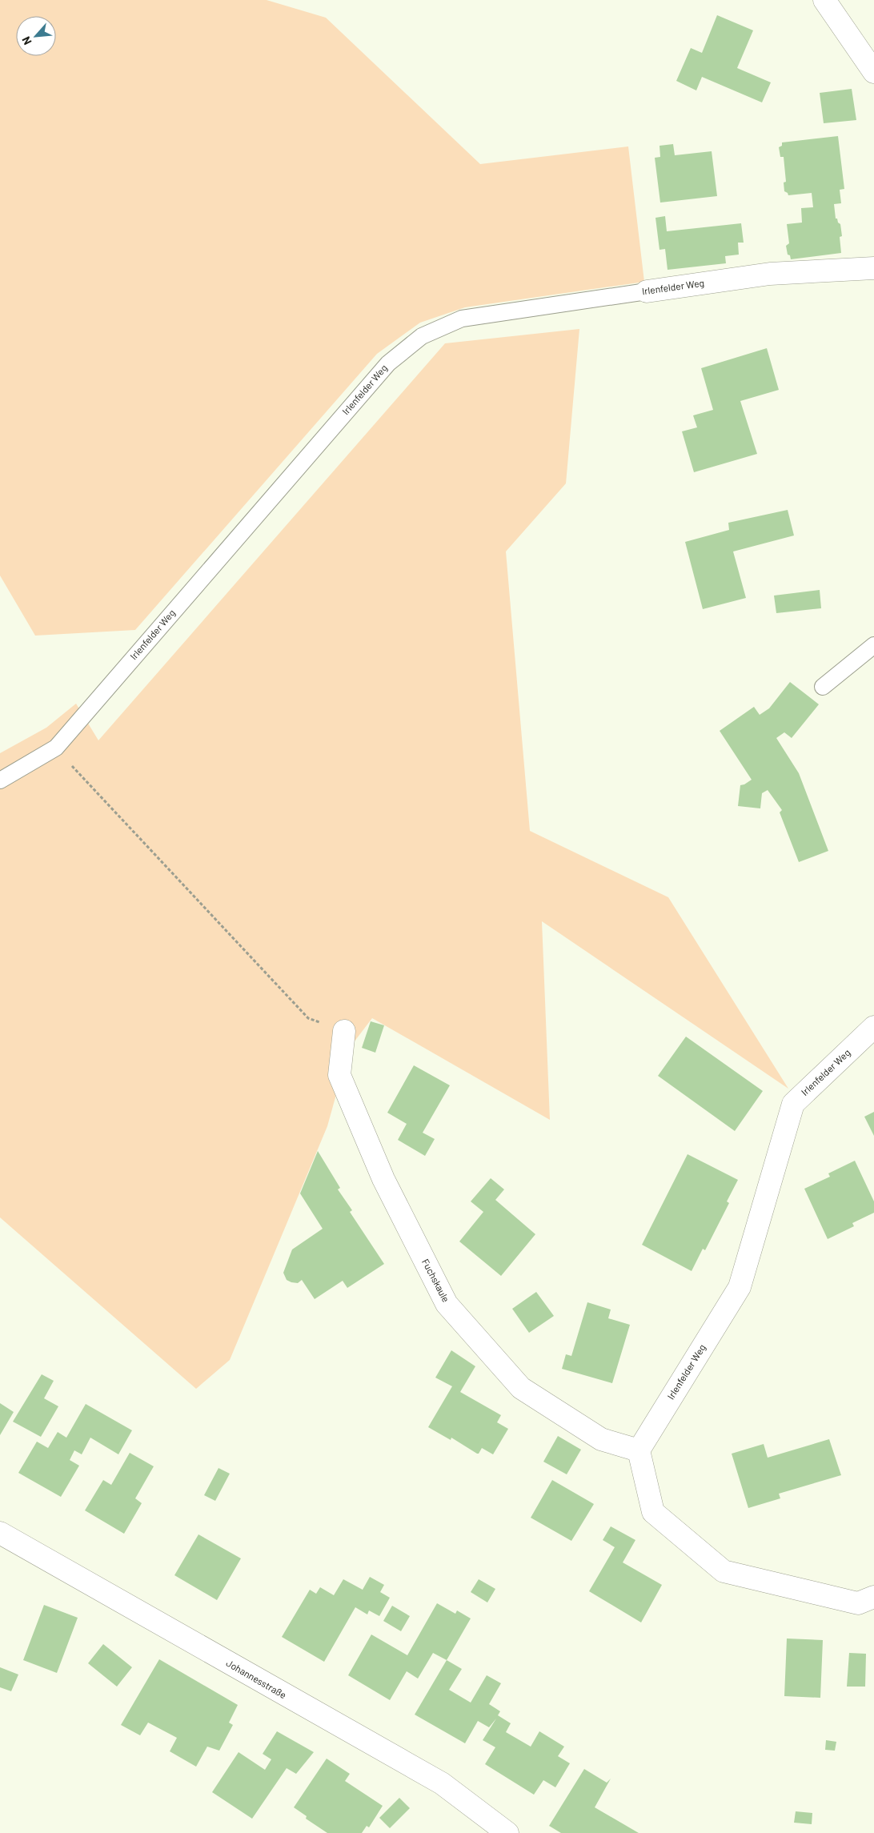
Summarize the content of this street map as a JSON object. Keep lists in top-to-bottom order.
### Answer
{
  "streets": {
    "street": ["Irlenfelder Weg", "Fuchskaule", "Johannesstraße"]
  },
  "crossings": [
    ["Irlenfelder Weg", "Fuchskaule"]
  ],
  "north": "bottom left"
}
